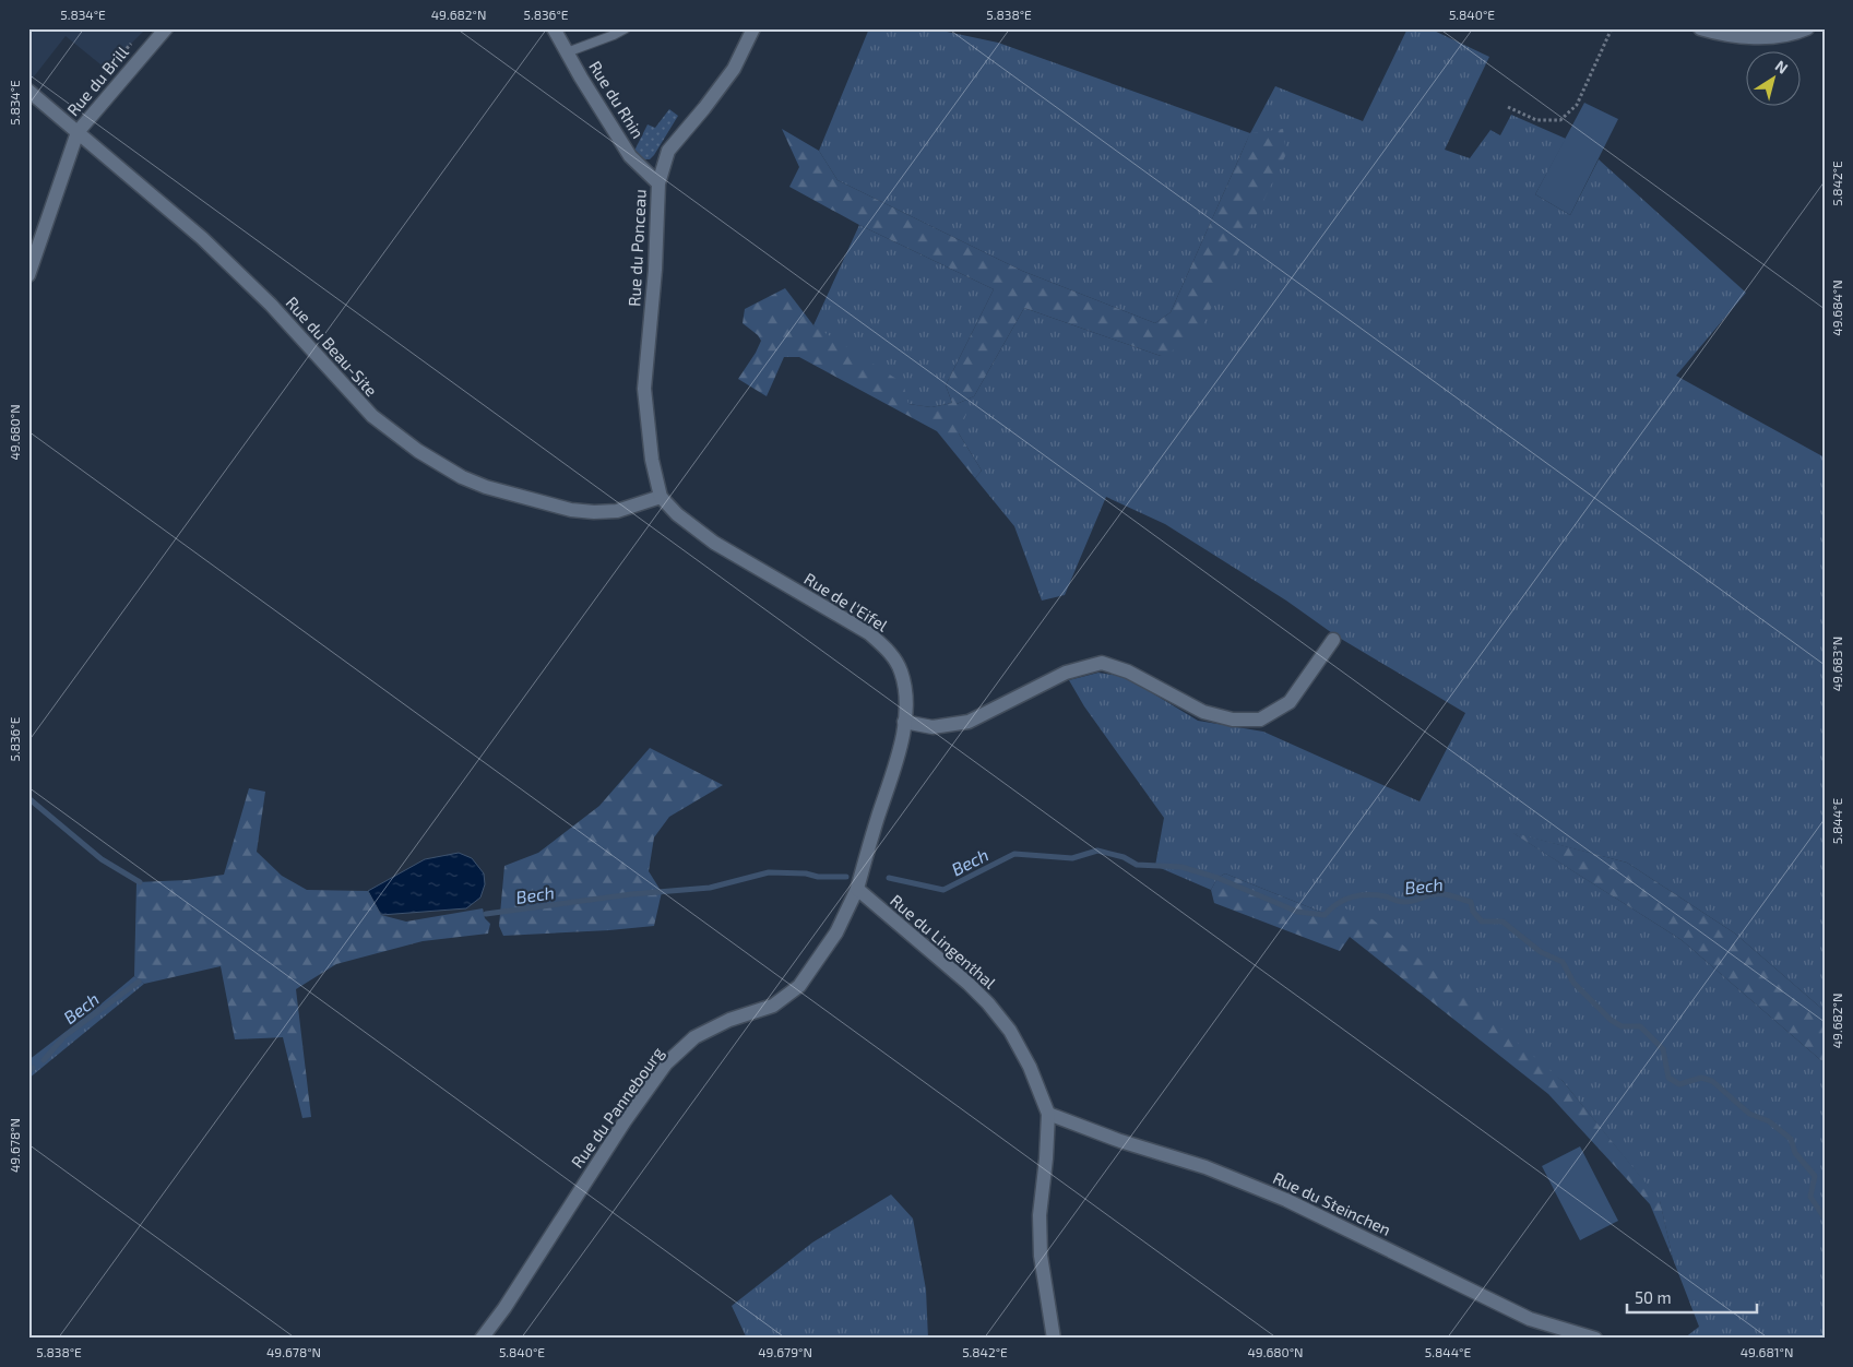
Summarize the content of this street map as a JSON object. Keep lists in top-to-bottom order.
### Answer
{
  "streets": {
    "street": [
      "Rue du Brill",
      "Rue du Rhin",
      "Rue du Ponceau",
      "Rue du Beau-Site",
      "Rue de l'Eifel",
      "Rue du Lingenthal",
      "Rue du Pannebourg",
      "Rue du Steinchen"
    ]
  },
  "crossings": [
    ["Rue du Brill", "Rue du Beau-Site"],
    ["Rue du Rhin", "Rue du Ponceau"],
    ["Rue du Ponceau", "Rue du Beau-Site"],
    ["Rue du Ponceau", "Rue de l'Eifel"],
    ["Rue du Beau-Site", "Rue de l'Eifel"],
    ["Rue de l'Eifel", "Rue du Lingenthal"],
    ["Rue de l'Eifel", "Rue du Pannebourg"],
    ["Rue du Lingenthal", "Rue du Pannebourg"],
    ["Rue du Lingenthal", "Rue du Steinchen"]
  ],
  "water": ["Bech"],
  "scale_bar": "50 m",
  "north": "top right",
  "coordinates": [
    "5.834°E",
    "49.682°N",
    "5.836°E",
    "5.838°E",
    "5.840°E",
    "5.842°E",
    "49.684°N",
    "49.680°N",
    "49.683°N",
    "5.844°E",
    "49.678°N",
    "49.679°N",
    "49.681°N"
  ]
}
